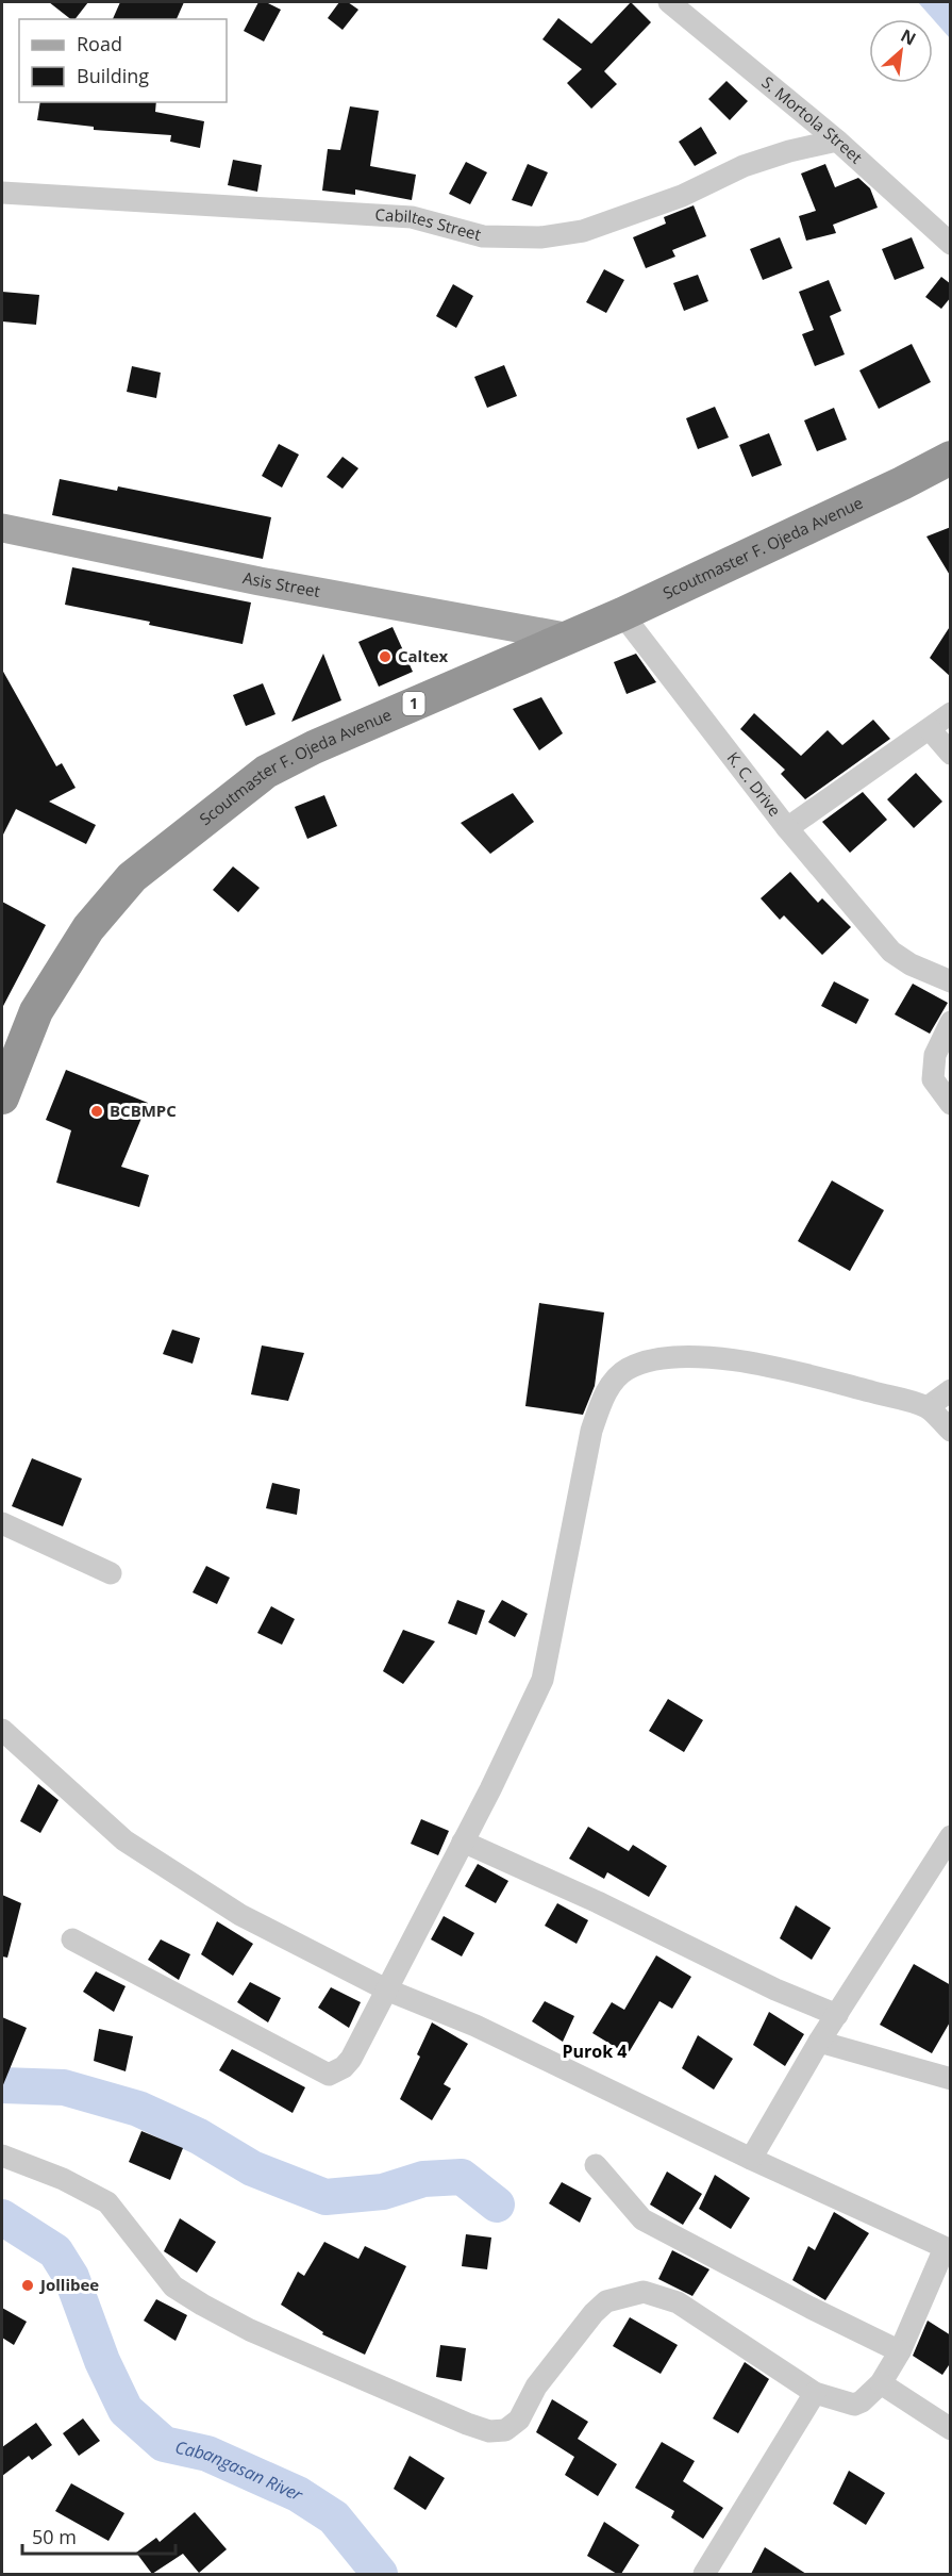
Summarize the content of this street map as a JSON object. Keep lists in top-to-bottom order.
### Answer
{
  "streets": {
    "highway": ["Scoutmaster F. Ojeda Avenue", "1"],
    "main road": ["Asis Street"],
    "street": ["S. Mortola Street", "Cabiltes Street", "K. C. Drive"]
  },
  "crossings": [
    ["S. Mortola Street", "Cabiltes Street"],
    ["Scoutmaster F. Ojeda Avenue", "Asis Street"],
    ["Scoutmaster F. Ojeda Avenue", "K. C. Drive"]
  ],
  "districts": ["Purok 4"],
  "water": ["Cabangasan River"],
  "places": ["Caltex", "BCBMPC", "Jollibee"],
  "legend": ["Road", "Building"],
  "scale_bar": "50 m",
  "north": "top right"
}
